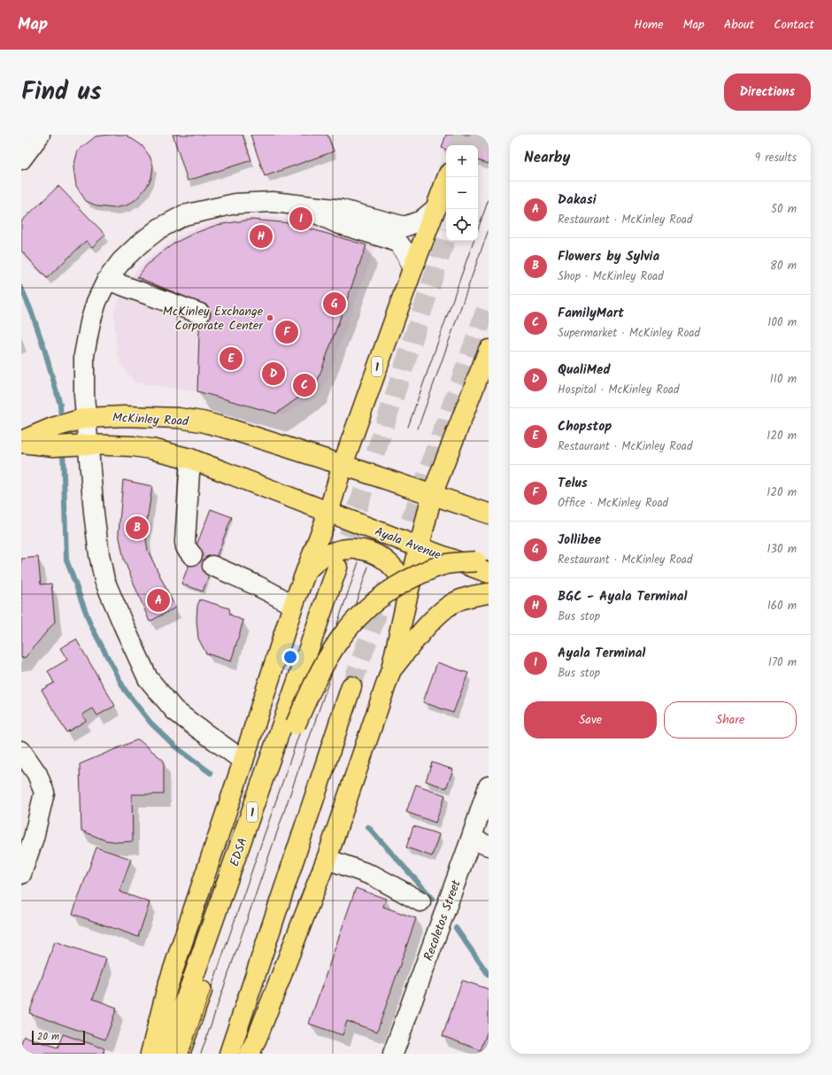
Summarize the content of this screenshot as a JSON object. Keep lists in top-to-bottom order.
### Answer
{
  "streets": {
    "main road": [
      "1",
      "McKinley Road",
      "Ayala Avenue",
      "EDSA"
    ],
    "street": ["Recoletos Street"]
  },
  "crossings": [
    ["1", "McKinley Road"],
    ["1", "Ayala Avenue"],
    ["McKinley Road", "Ayala Avenue"]
  ],
  "places": ["McKinley Exchange Corporate Center"],
  "scale_bar": "20 m",
  "page": {
    "header": "Map",
    "nav": [
      "Home",
      "Map",
      "About",
      "Contact"
    ],
    "title": "Find us",
    "buttons": [
      "Directions",
      ["Save", "Share"]
    ],
    "heading": ["Nearby", "9 results"],
    "map_buttons": ["+", "−"],
    "list": [
      {
        "mark": "A",
        "name": "Dakasi",
        "note": "Restaurant · McKinley Road",
        "value": "50 m"
      },
      {
        "mark": "B",
        "name": "Flowers by Sylvia",
        "note": "Shop · McKinley Road",
        "value": "80 m"
      },
      {
        "mark": "C",
        "name": "FamilyMart",
        "note": "Supermarket · McKinley Road",
        "value": "100 m"
      },
      {
        "mark": "D",
        "name": "QualiMed",
        "note": "Hospital · McKinley Road",
        "value": "110 m"
      },
      {
        "mark": "E",
        "name": "Chopstop",
        "note": "Restaurant · McKinley Road",
        "value": "120 m"
      },
      {
        "mark": "F",
        "name": "Telus",
        "note": "Office · McKinley Road",
        "value": "120 m"
      },
      {
        "mark": "G",
        "name": "Jollibee",
        "note": "Restaurant · McKinley Road",
        "value": "130 m"
      },
      {
        "mark": "H",
        "name": "BGC - Ayala Terminal",
        "note": "Bus stop",
        "value": "160 m"
      },
      {
        "mark": "I",
        "name": "Ayala Terminal",
        "note": "Bus stop",
        "value": "170 m"
      }
    ],
    "pins": [
      "I",
      "H",
      "G",
      "F",
      "E",
      "D",
      "C",
      "B",
      "A"
    ],
    "scale": "20 m"
  }
}
